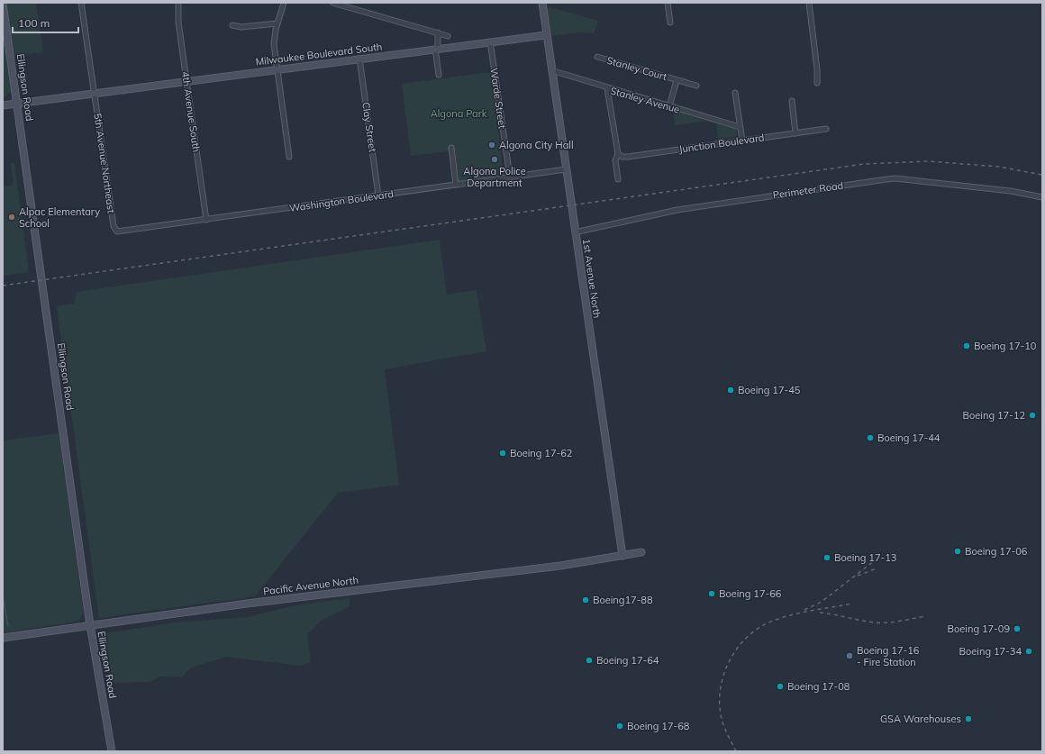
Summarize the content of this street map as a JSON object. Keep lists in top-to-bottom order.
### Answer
{
  "streets": {
    "street": [
      "Milwaukee Boulevard South",
      "Stanley Court",
      "Ellingson Road",
      "Warde Street",
      "Stanley Avenue",
      "4th Avenue South",
      "Clay Street",
      "Junction Boulevard",
      "5th Avenue Northeast",
      "Perimeter Road",
      "Washington Boulevard",
      "1st Avenue North",
      "Pacific Avenue North"
    ]
  },
  "crossings": [
    ["Milwaukee Boulevard South", "Ellingson Road"],
    ["Milwaukee Boulevard South", "Warde Street"],
    ["Milwaukee Boulevard South", "4th Avenue South"],
    ["Milwaukee Boulevard South", "Clay Street"],
    ["Milwaukee Boulevard South", "5th Avenue Northeast"],
    ["Milwaukee Boulevard South", "1st Avenue North"],
    ["Stanley Court", "Stanley Avenue"],
    ["Ellingson Road", "Pacific Avenue North"],
    ["Warde Street", "Washington Boulevard"],
    ["Stanley Avenue", "1st Avenue North"],
    ["4th Avenue South", "Washington Boulevard"],
    ["Clay Street", "Washington Boulevard"],
    ["5th Avenue Northeast", "Washington Boulevard"],
    ["Perimeter Road", "1st Avenue North"],
    ["Washington Boulevard", "1st Avenue North"],
    ["1st Avenue North", "Pacific Avenue North"]
  ],
  "parks": ["Algona Park"],
  "places": [
    "Algona City Hall",
    "Algona Police Department",
    "Alpac Elementary School",
    "Boeing 17-10",
    "Boeing 17-45",
    "Boeing 17-12",
    "Boeing 17-44",
    "Boeing 17-62",
    "Boeing 17-06",
    "Boeing 17-13",
    "Boeing 17-66",
    "Boeing17-88",
    "Boeing 17-09",
    "Boeing 17-34",
    "Boeing 17-16 - Fire Station",
    "Boeing 17-64",
    "Boeing 17-08",
    "GSA Warehouses",
    "Boeing 17-68"
  ],
  "scale_bar": "100 m"
}
